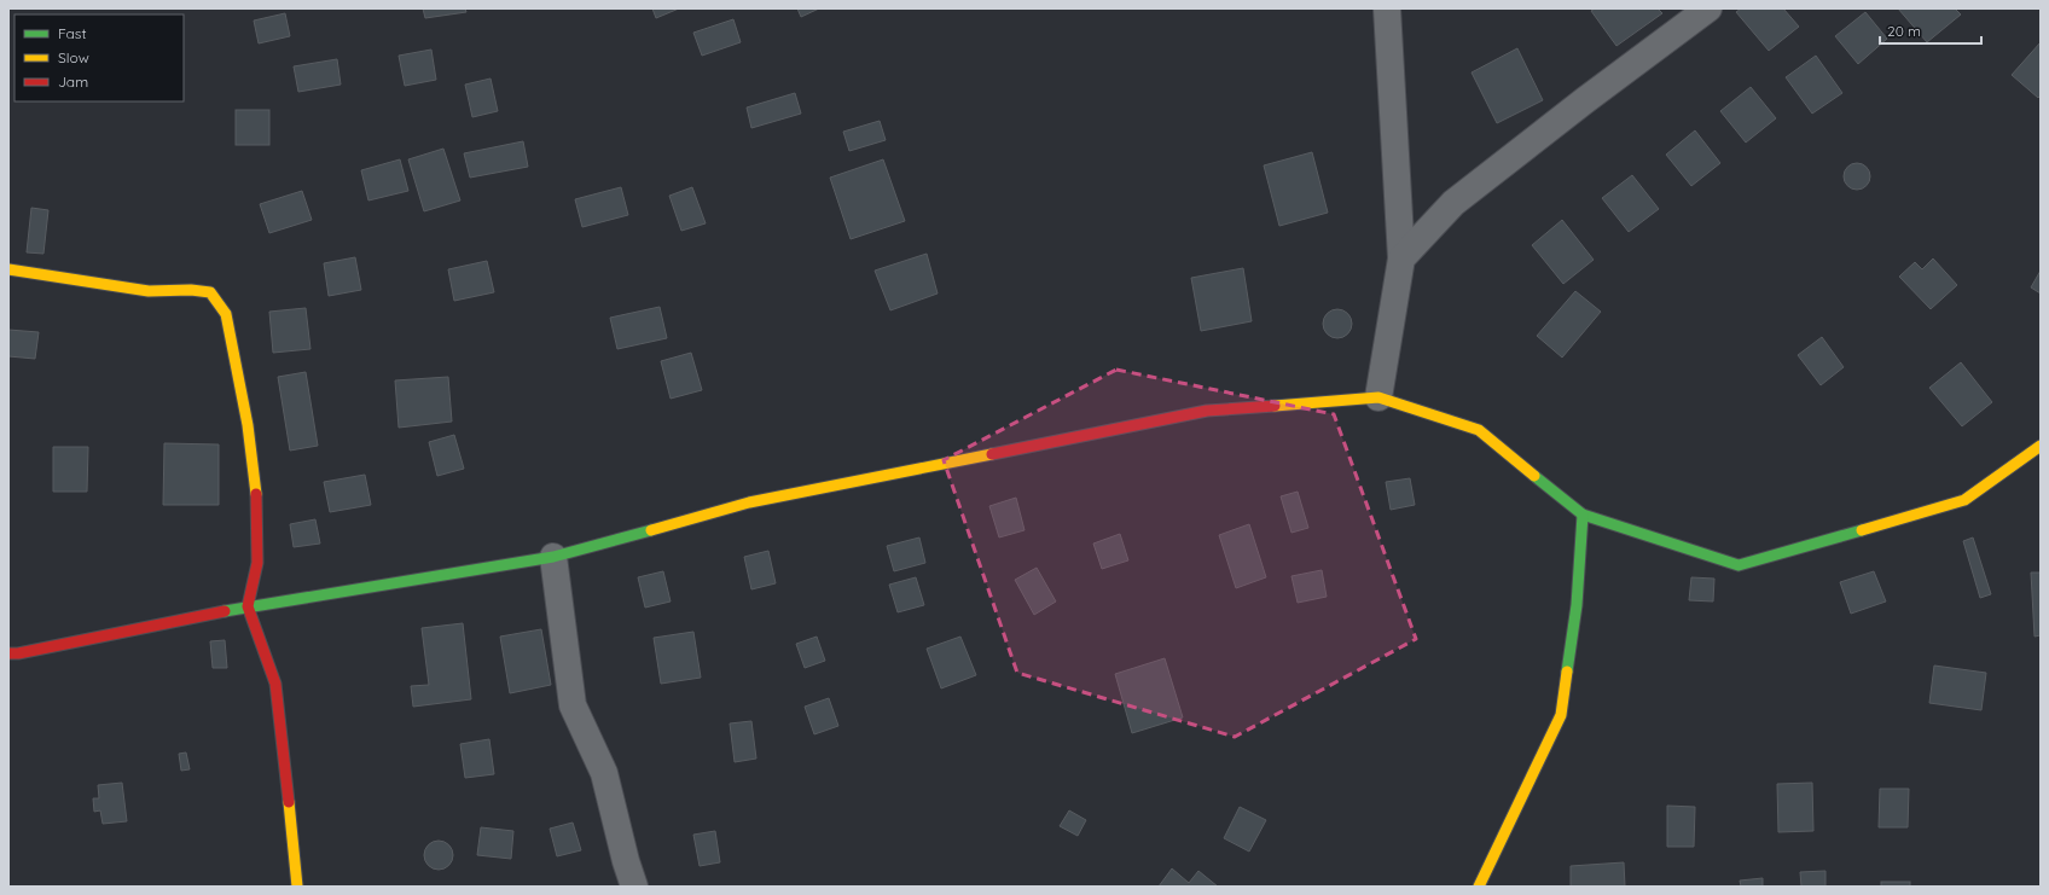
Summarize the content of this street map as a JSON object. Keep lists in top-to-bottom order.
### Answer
{
  "legend": ["Fast", "Slow", "Jam"],
  "scale_bar": "20 m"
}
